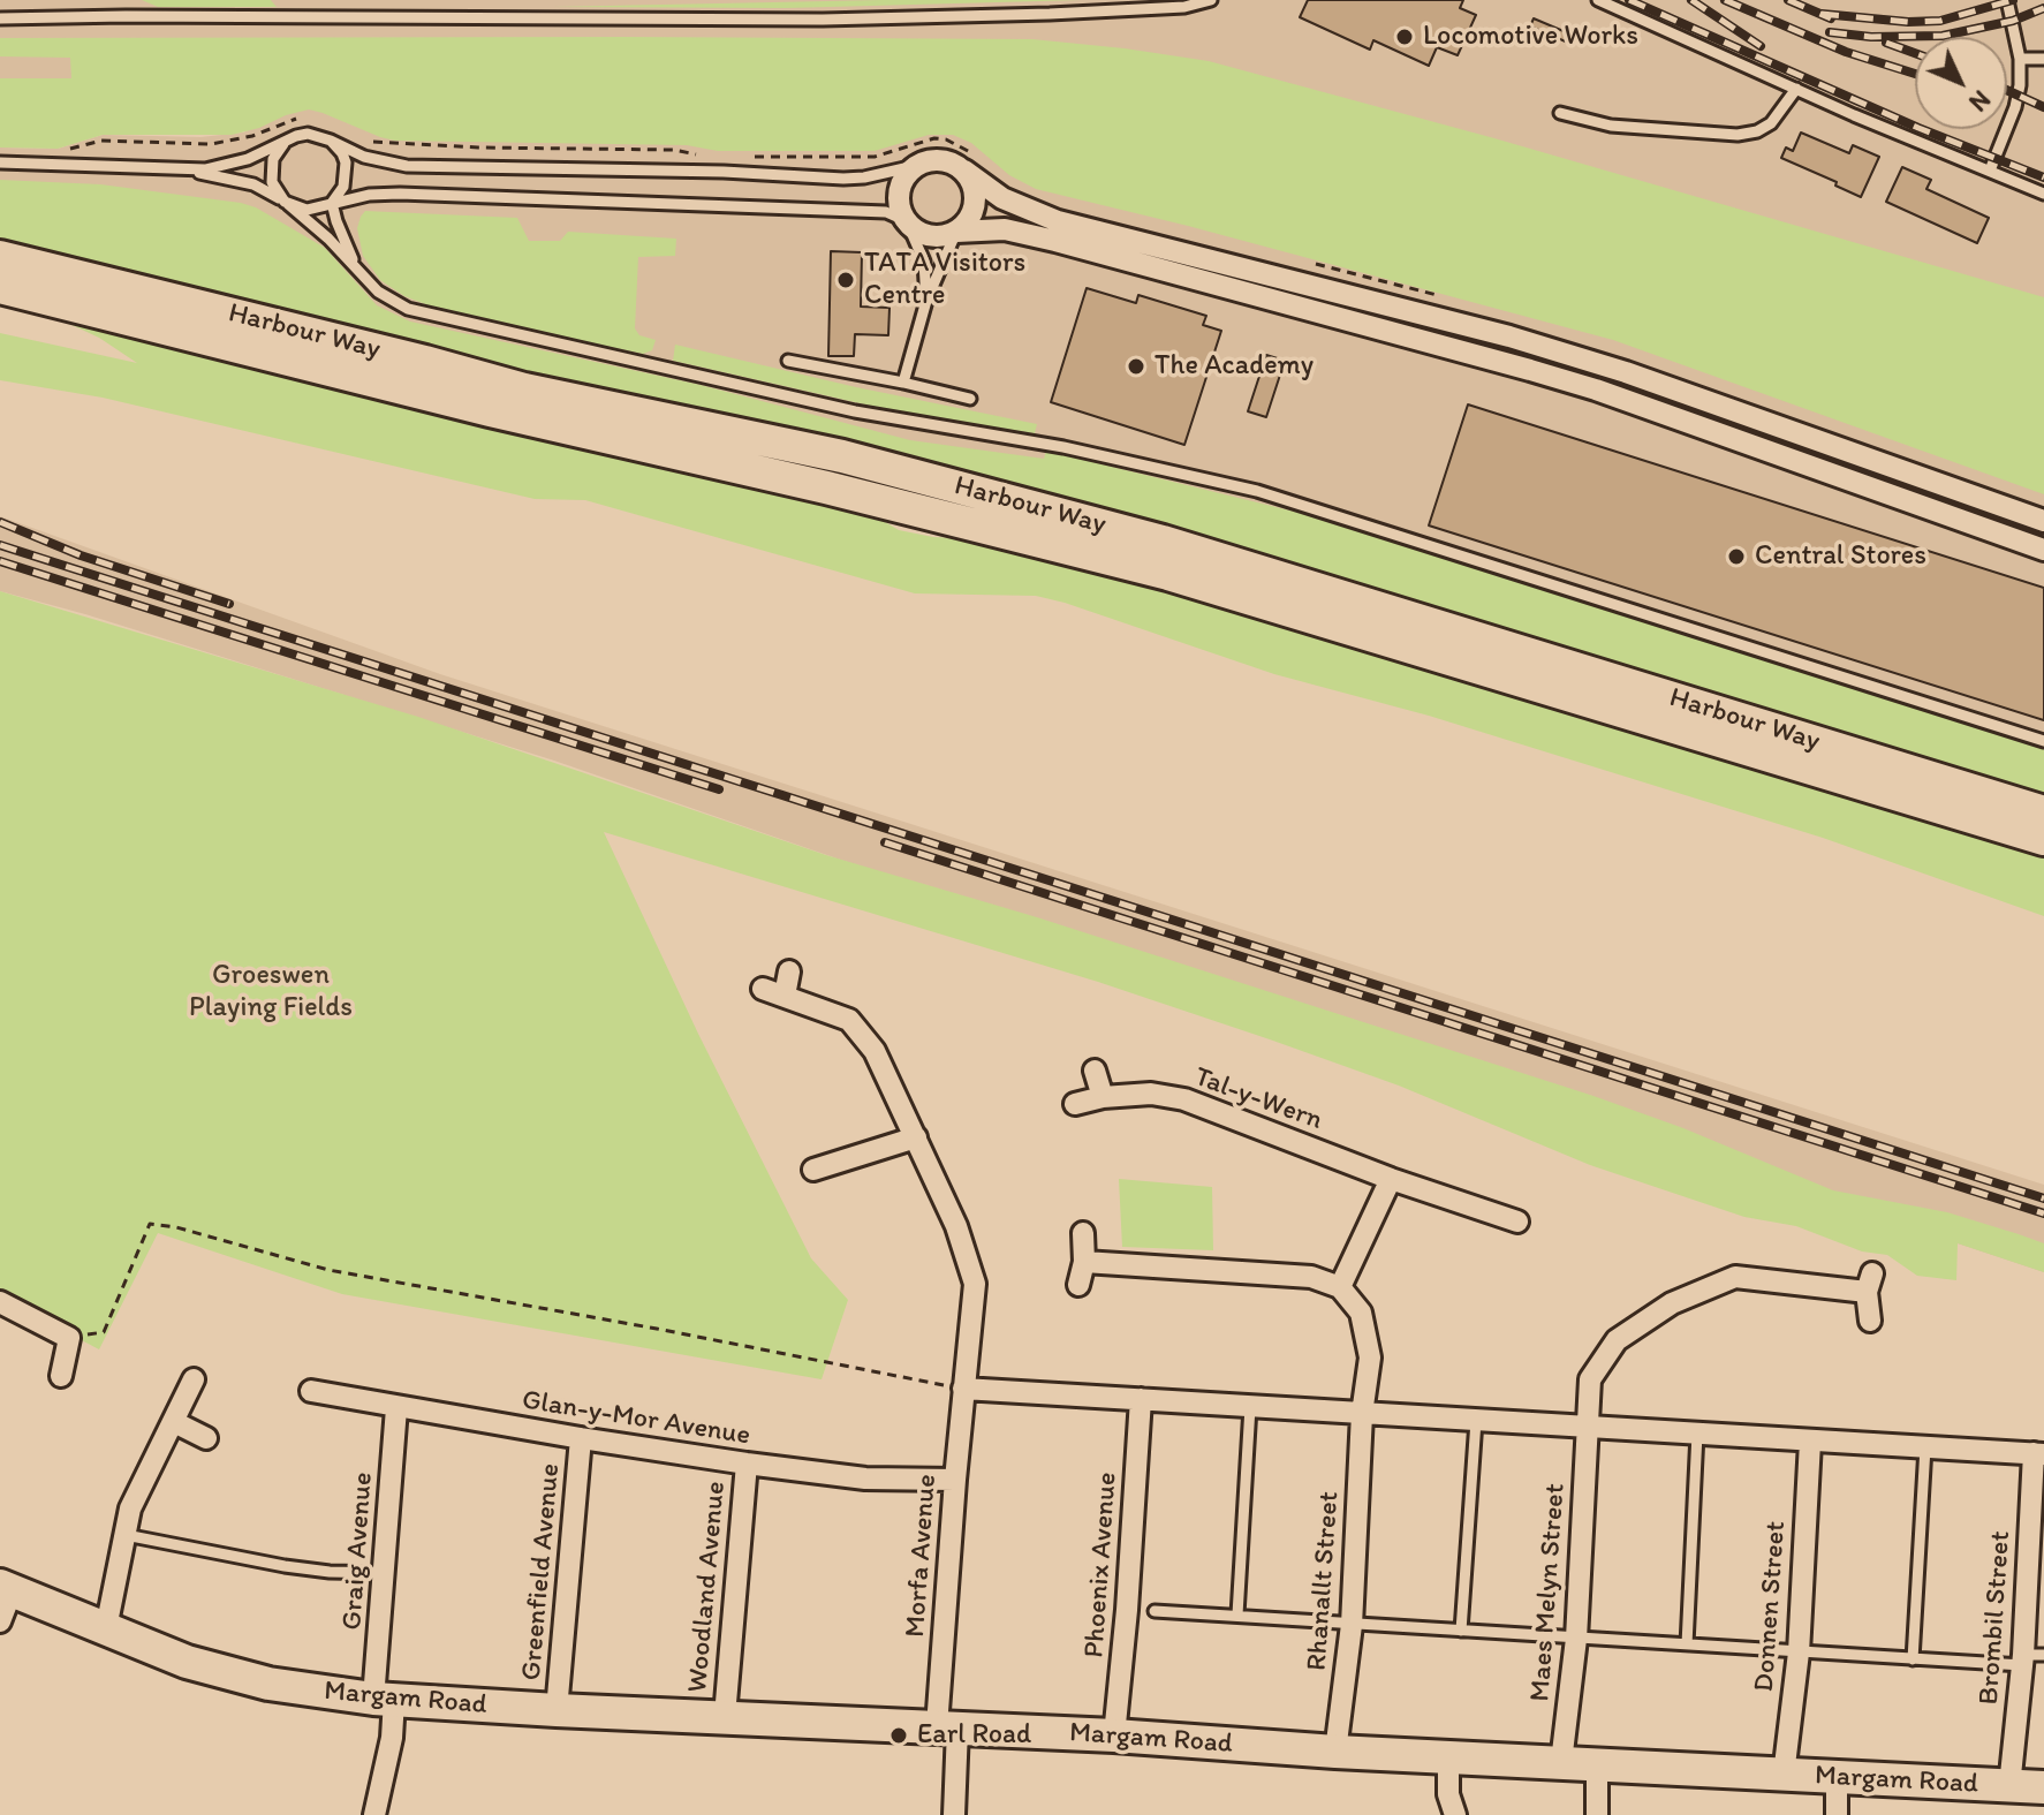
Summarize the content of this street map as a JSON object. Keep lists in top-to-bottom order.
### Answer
{
  "streets": {
    "main road": ["Harbour Way", "Margam Road"],
    "street": [
      "Tal-y-Wern",
      "Glan-y-Mor Avenue",
      "Graig Avenue",
      "Morfa Avenue",
      "Phoenix Avenue",
      "Greenfield Avenue",
      "Rhanallt Street",
      "Woodland Avenue",
      "Maes Melyn Street",
      "Donnen Street",
      "Brombil Street"
    ]
  },
  "crossings": [
    ["Glan-y-Mor Avenue", "Graig Avenue"],
    ["Glan-y-Mor Avenue", "Morfa Avenue"],
    ["Glan-y-Mor Avenue", "Greenfield Avenue"],
    ["Glan-y-Mor Avenue", "Woodland Avenue"],
    ["Graig Avenue", "Margam Road"],
    ["Morfa Avenue", "Margam Road"],
    ["Phoenix Avenue", "Margam Road"],
    ["Greenfield Avenue", "Margam Road"],
    ["Rhanallt Street", "Margam Road"],
    ["Woodland Avenue", "Margam Road"],
    ["Maes Melyn Street", "Margam Road"],
    ["Donnen Street", "Margam Road"],
    ["Brombil Street", "Margam Road"]
  ],
  "parks": ["Groeswen Playing Fields"],
  "places": [
    "Locomotive Works",
    "TATA Visitors Centre",
    "The Academy",
    "Central Stores",
    "Earl Road"
  ],
  "north": "bottom right"
}
